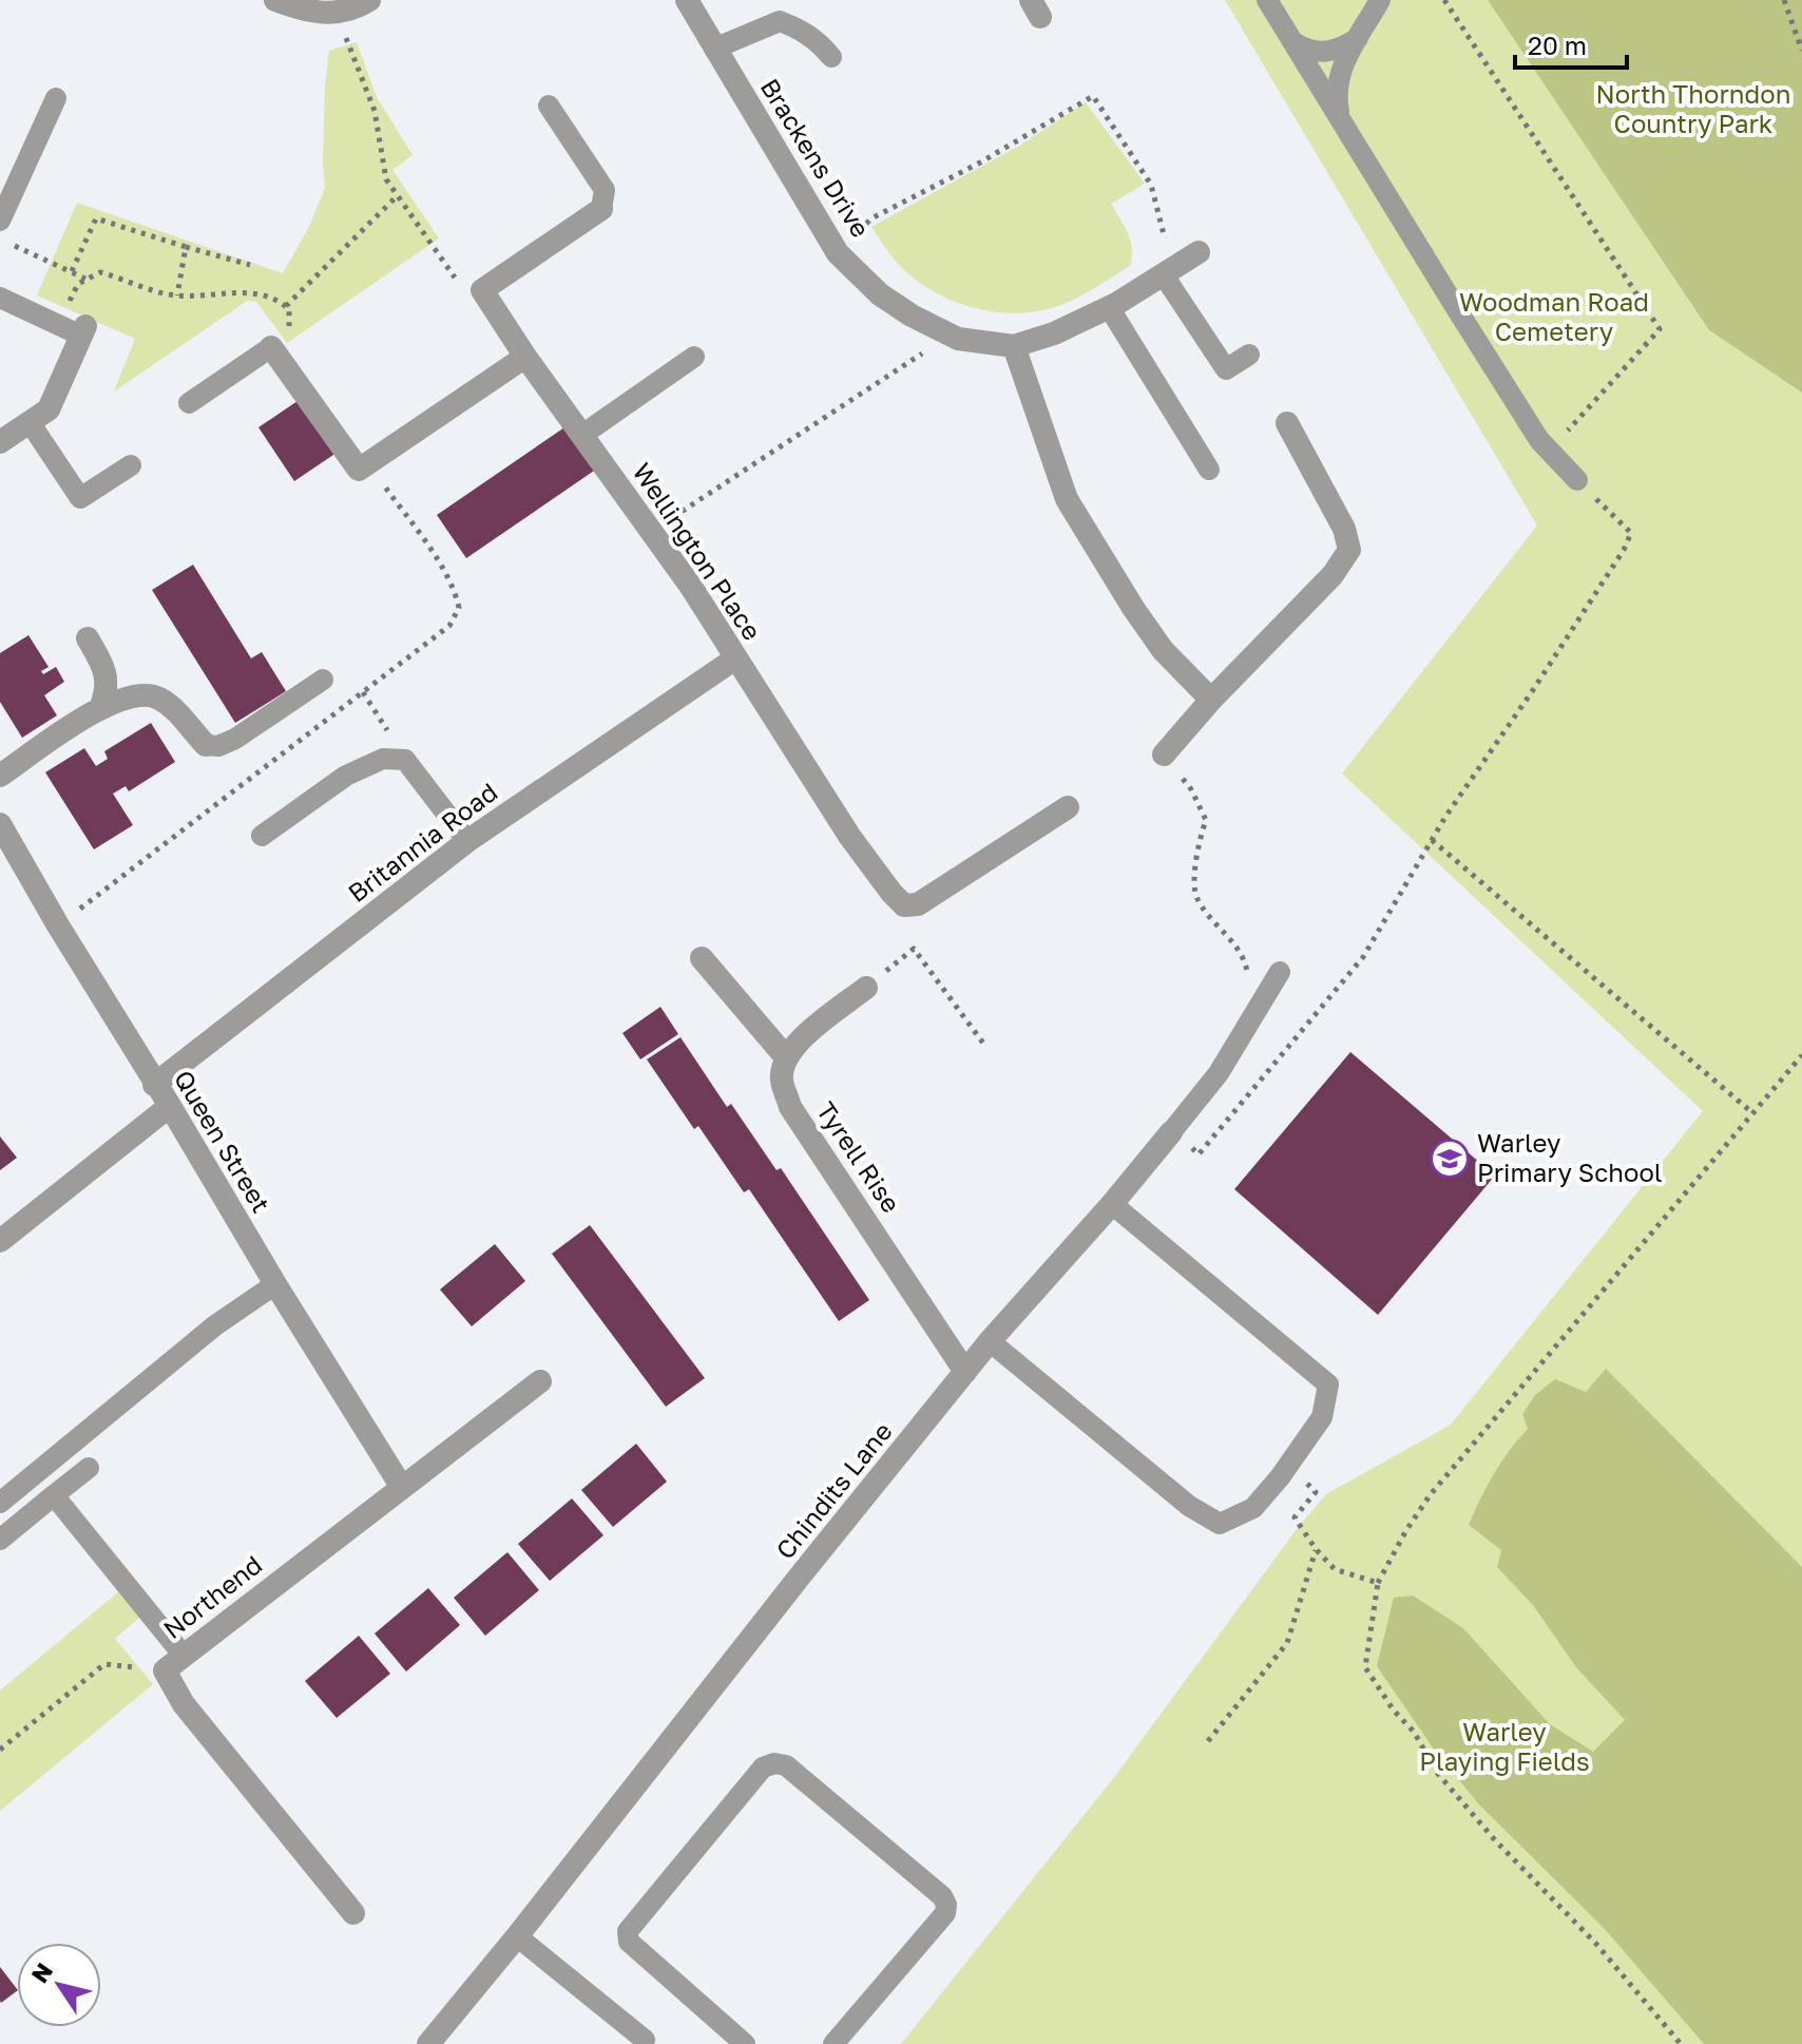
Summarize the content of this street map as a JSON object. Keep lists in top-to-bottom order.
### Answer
{
  "streets": {
    "street": [
      "Brackens Drive",
      "Wellington Place",
      "Britannia Road",
      "Queen Street",
      "Tyrell Rise",
      "Chindits Lane",
      "Northend"
    ]
  },
  "crossings": [
    ["Wellington Place", "Britannia Road"],
    ["Britannia Road", "Queen Street"],
    ["Queen Street", "Northend"],
    ["Tyrell Rise", "Chindits Lane"]
  ],
  "parks": ["North Thorndon Country Park", "Woodman Road Cemetery", "Warley Playing Fields"],
  "places": {
    "school or university": ["Warley Primary School"]
  },
  "scale_bar": "20 m",
  "north": "top left"
}
